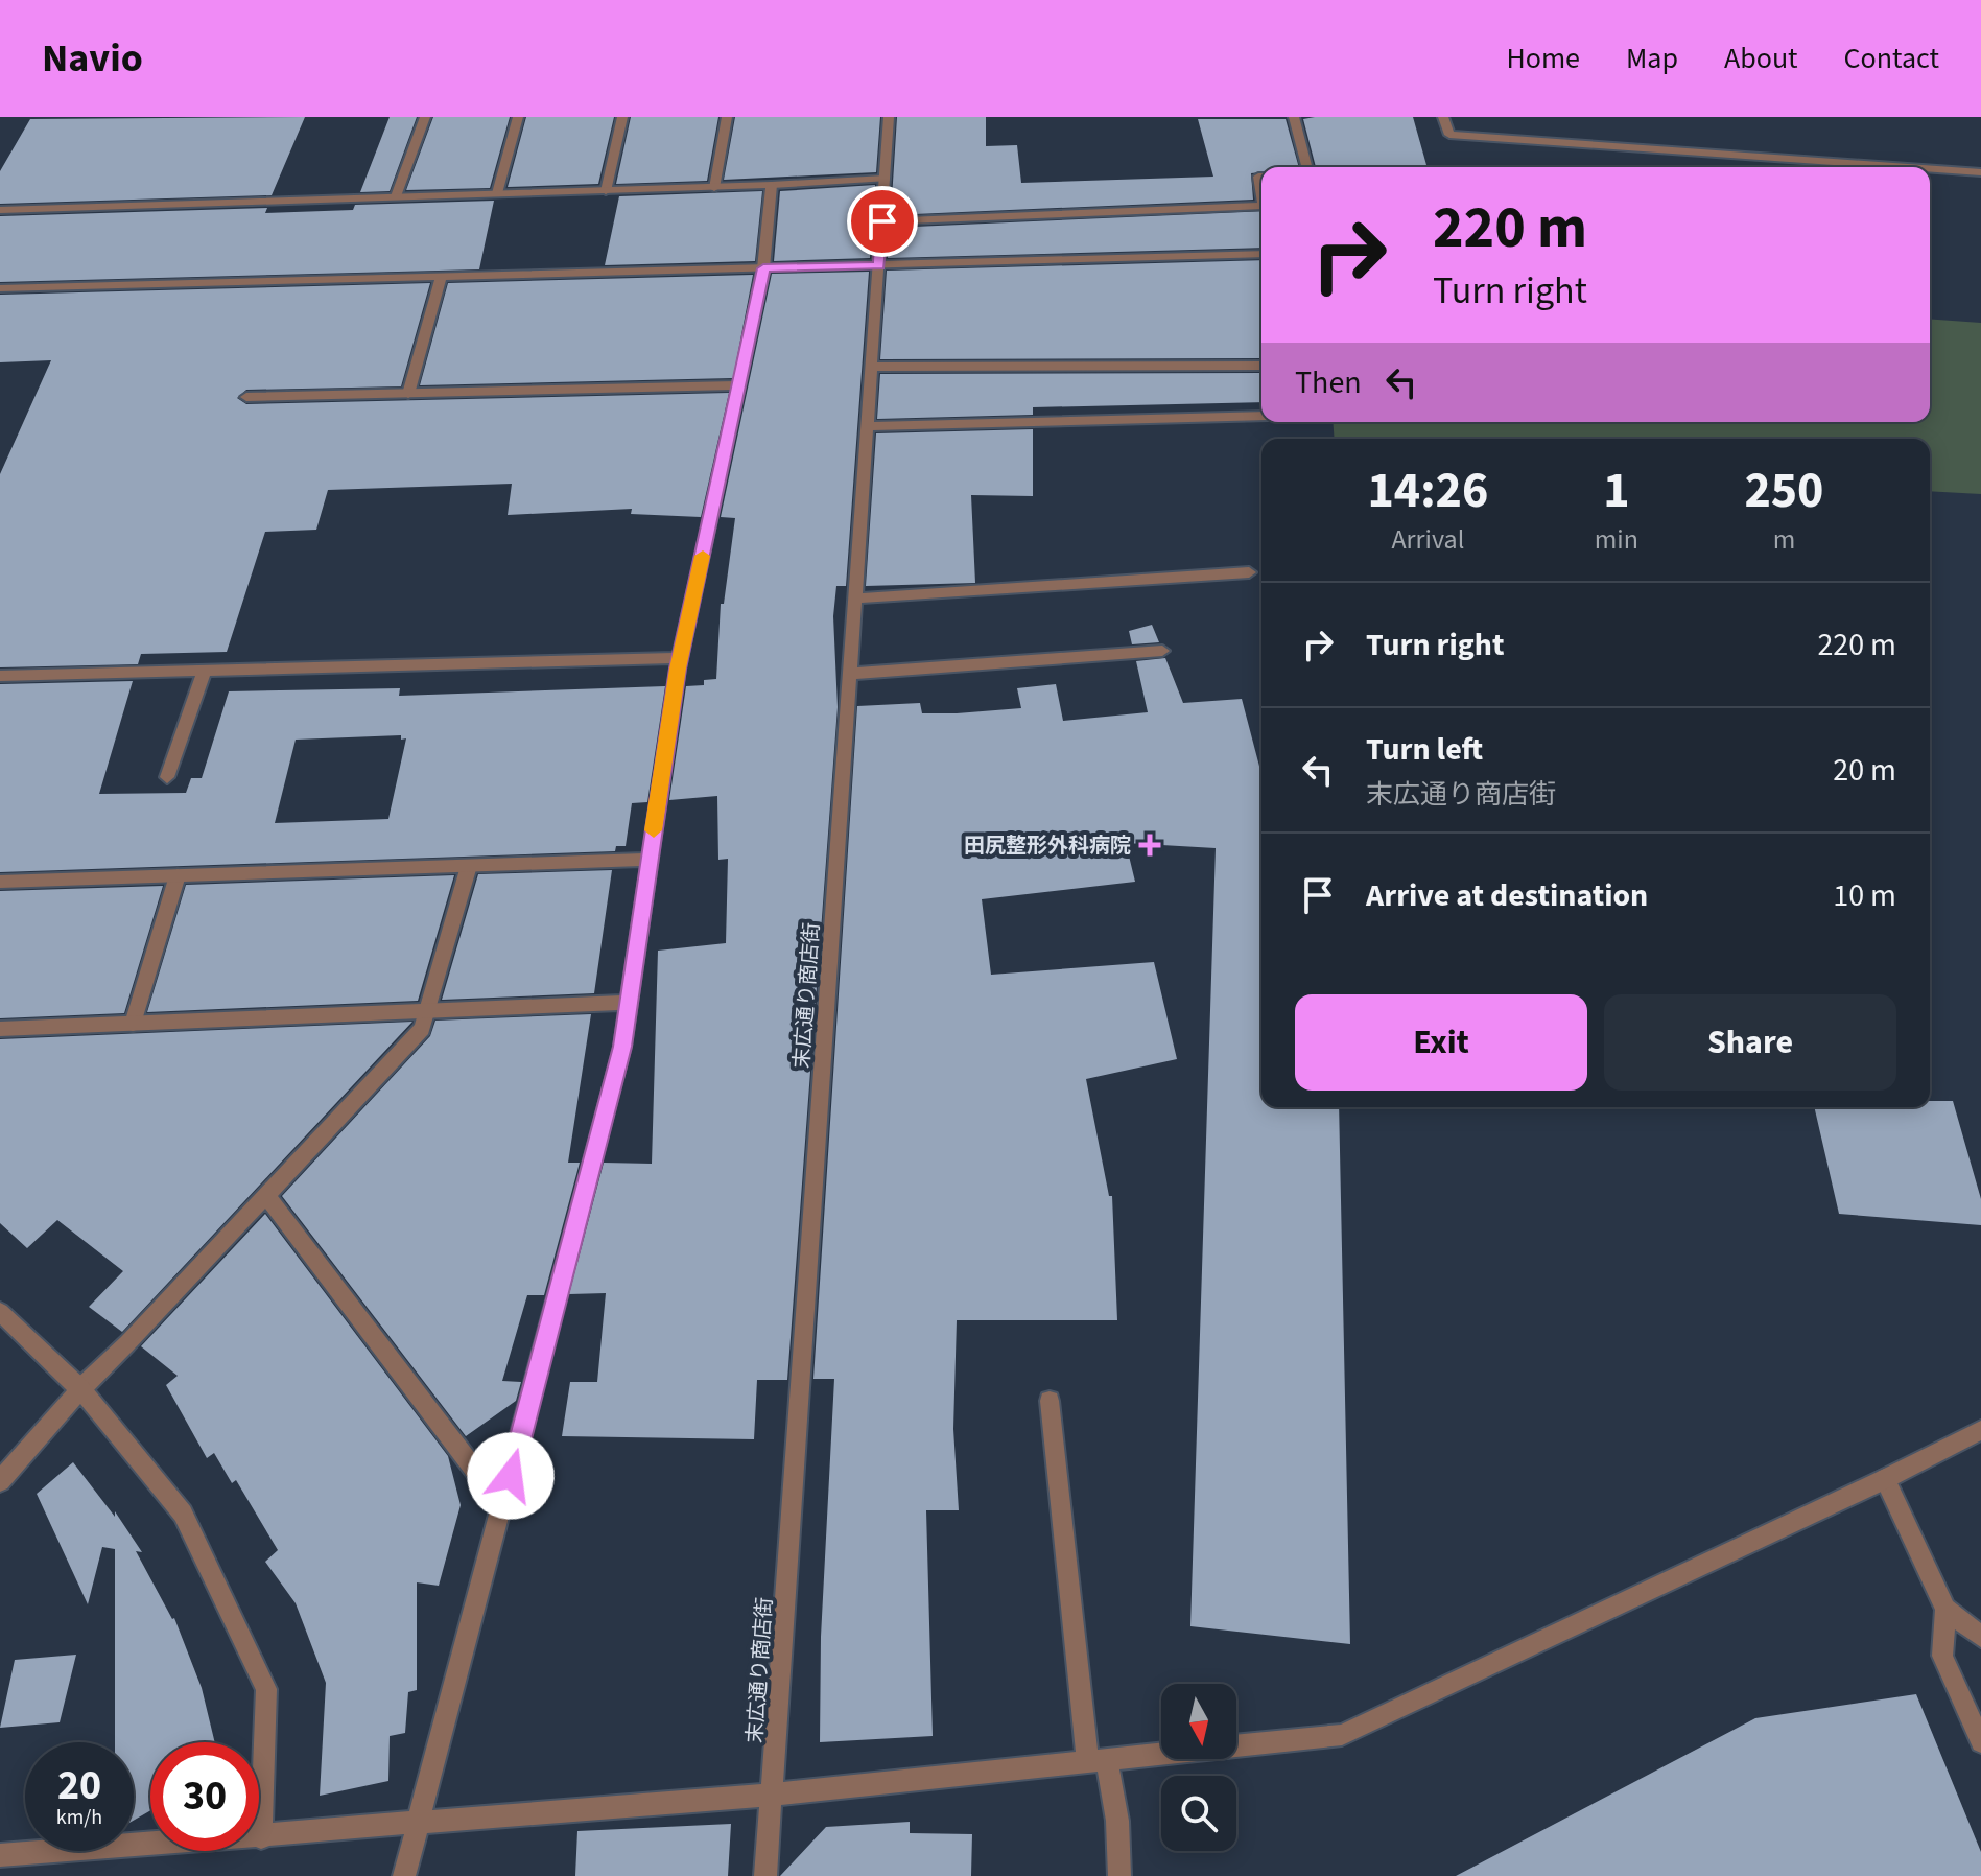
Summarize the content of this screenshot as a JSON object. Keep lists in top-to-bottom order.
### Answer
{
  "streets": {
    "street": ["末広通り商店街"]
  },
  "places": {
    "health": ["田尻整形外科病院"]
  },
  "north": "bottom",
  "page": {
    "header": "Navio",
    "nav": [
      "Home",
      "Map",
      "About",
      "Contact"
    ],
    "turn": ["220 m", "Turn right"],
    "then": "Then",
    "eta": [
      "14:26",
      "Arrival",
      "1",
      "min",
      "250",
      "m"
    ],
    "list": [
      {
        "name": "Turn right",
        "value": "220 m"
      },
      {
        "name": "Turn left",
        "note": "末広通り商店街",
        "value": "20 m"
      },
      {
        "name": "Arrive at destination",
        "value": "10 m"
      }
    ],
    "buttons": ["Exit", "Share"],
    "speed": "20 km/h",
    "limit": "30"
  }
}
